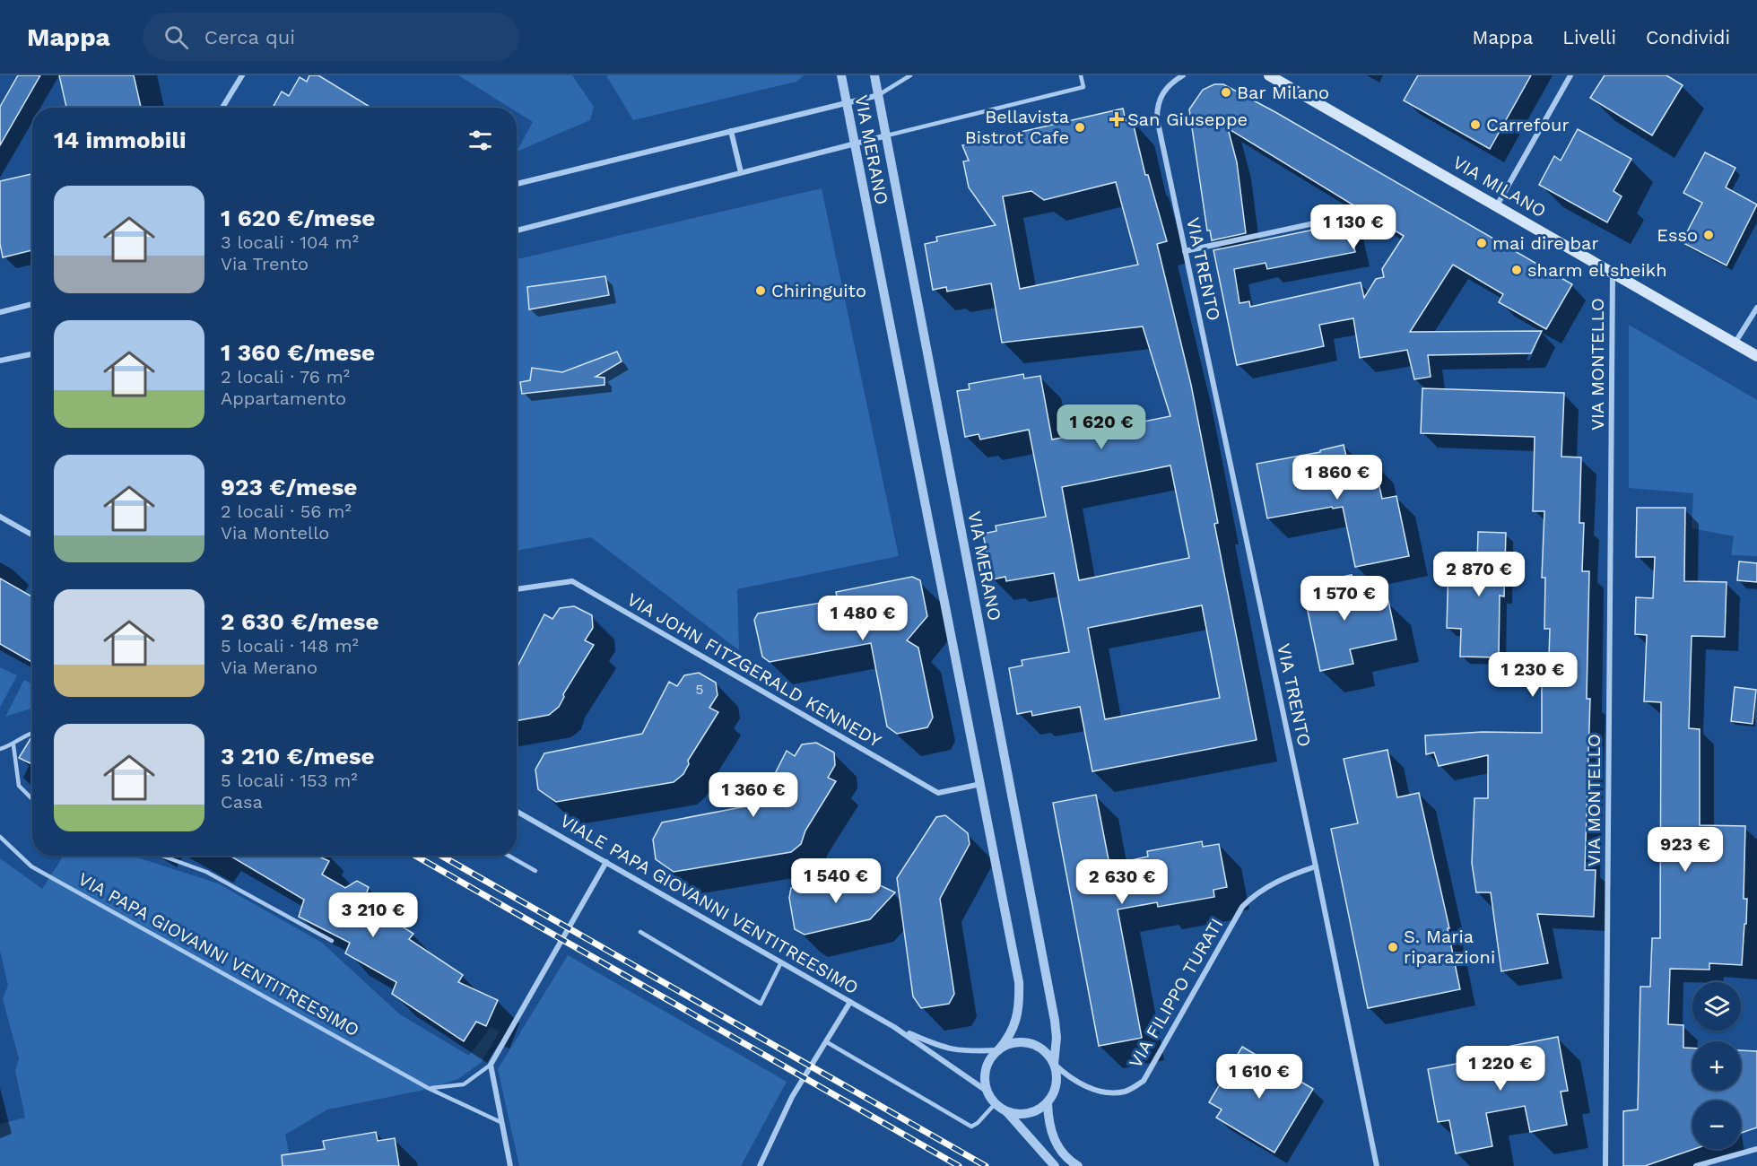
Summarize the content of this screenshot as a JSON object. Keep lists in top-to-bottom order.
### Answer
{
  "streets": {
    "main road": ["VIA MILANO"],
    "street": [
      "VIA MERANO",
      "VIA TRENTO",
      "VIA MONTELLO",
      "VIA JOHN FITZGERALD KENNEDY",
      "VIALE PAPA GIOVANNI VENTITREESIMO",
      "VIA FILIPPO TURATI"
    ],
    "lane": ["VIA PAPA GIOVANNI VENTITREESIMO"]
  },
  "crossings": [
    ["VIA MERANO", "VIA JOHN FITZGERALD KENNEDY"],
    ["VIA MERANO", "VIALE PAPA GIOVANNI VENTITREESIMO"],
    ["VIA MERANO", "VIA FILIPPO TURATI"],
    ["VIA MILANO", "VIA MONTELLO"],
    ["VIA TRENTO", "VIA FILIPPO TURATI"],
    ["VIALE PAPA GIOVANNI VENTITREESIMO", "VIA FILIPPO TURATI"]
  ],
  "places": {
    "other": [
      "Bar Milano",
      "Carrefour",
      "Bellavista Bistrot Cafe",
      "Esso",
      "mai dire bar",
      "sharm el sheikh",
      "Chiringuito",
      "S. Maria riparazioni"
    ],
    "health": ["San Giuseppe"]
  },
  "house_numbers": ["5"],
  "page": {
    "header": "Mappa",
    "search": "Cerca qui",
    "nav": ["Mappa", "Livelli", "Condividi"],
    "heading": "14 immobili",
    "list": [
      {
        "name": "1 620 €/mese",
        "note": "3 locali · 104 m² · Via Trento"
      },
      {
        "name": "1 360 €/mese",
        "note": "2 locali · 76 m² · Appartamento"
      },
      {
        "name": "923 €/mese",
        "note": "2 locali · 56 m² · Via Montello"
      },
      {
        "name": "2 630 €/mese",
        "note": "5 locali · 148 m² · Via Merano"
      },
      {
        "name": "3 210 €/mese",
        "note": "5 locali · 153 m² · Casa"
      }
    ],
    "price": [
      "1 130 €",
      "1 620 €",
      "1 860 €",
      "2 870 €",
      "1 570 €",
      "1 480 €",
      "1 230 €",
      "1 360 €",
      "923 €",
      "1 540 €",
      "2 630 €",
      "3 210 €",
      "1 220 €",
      "1 610 €"
    ],
    "map_buttons": ["+", "−"]
  }
}
